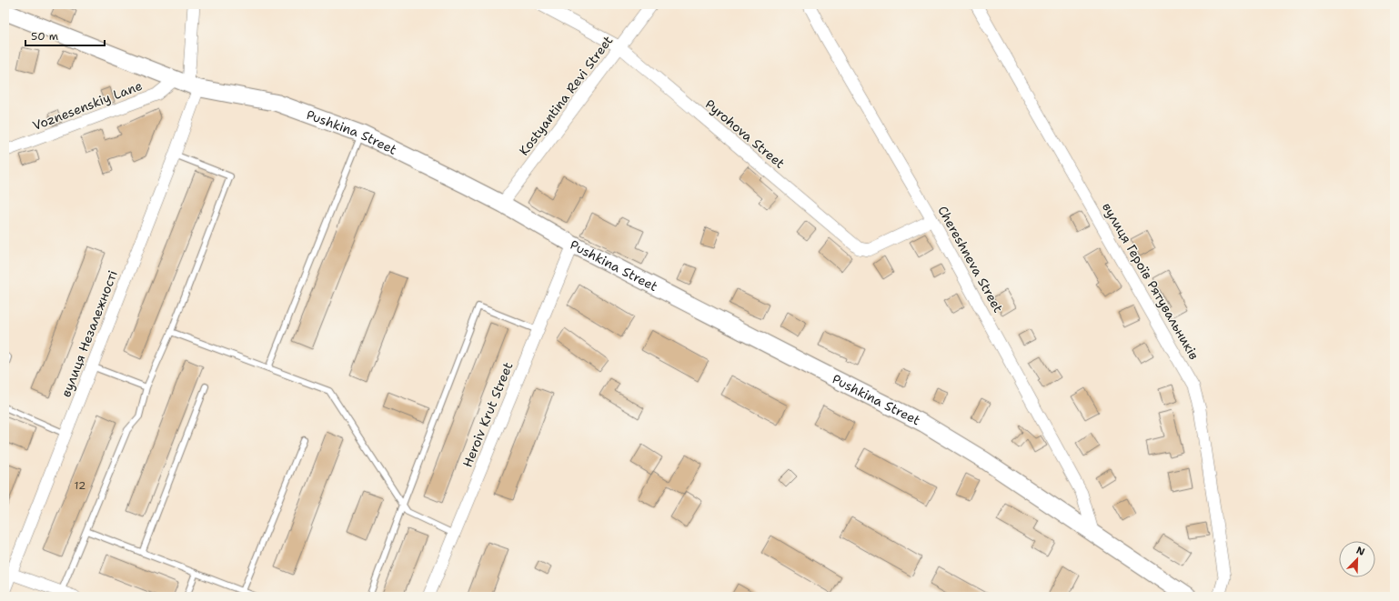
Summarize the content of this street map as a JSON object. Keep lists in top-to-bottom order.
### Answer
{
  "streets": {
    "street": [
      "Kostyantina Revi Street",
      "Voznesenskiy Lane",
      "Pushkina Street",
      "Pyrohova Street",
      "Chereshneva Street",
      "вулиця Героїв Рятувальників",
      "вулиця Незалежності",
      "Heroiv Krut Street"
    ]
  },
  "crossings": [
    ["Kostyantina Revi Street", "Pushkina Street"],
    ["Kostyantina Revi Street", "Pyrohova Street"],
    ["Voznesenskiy Lane", "Pushkina Street"],
    ["Voznesenskiy Lane", "вулиця Незалежності"],
    ["Pushkina Street", "Chereshneva Street"],
    ["Pushkina Street", "вулиця Незалежності"],
    ["Pushkina Street", "Heroiv Krut Street"],
    ["Pyrohova Street", "Chereshneva Street"]
  ],
  "house_numbers": ["12"],
  "scale_bar": "50 m",
  "north": "top right"
}
